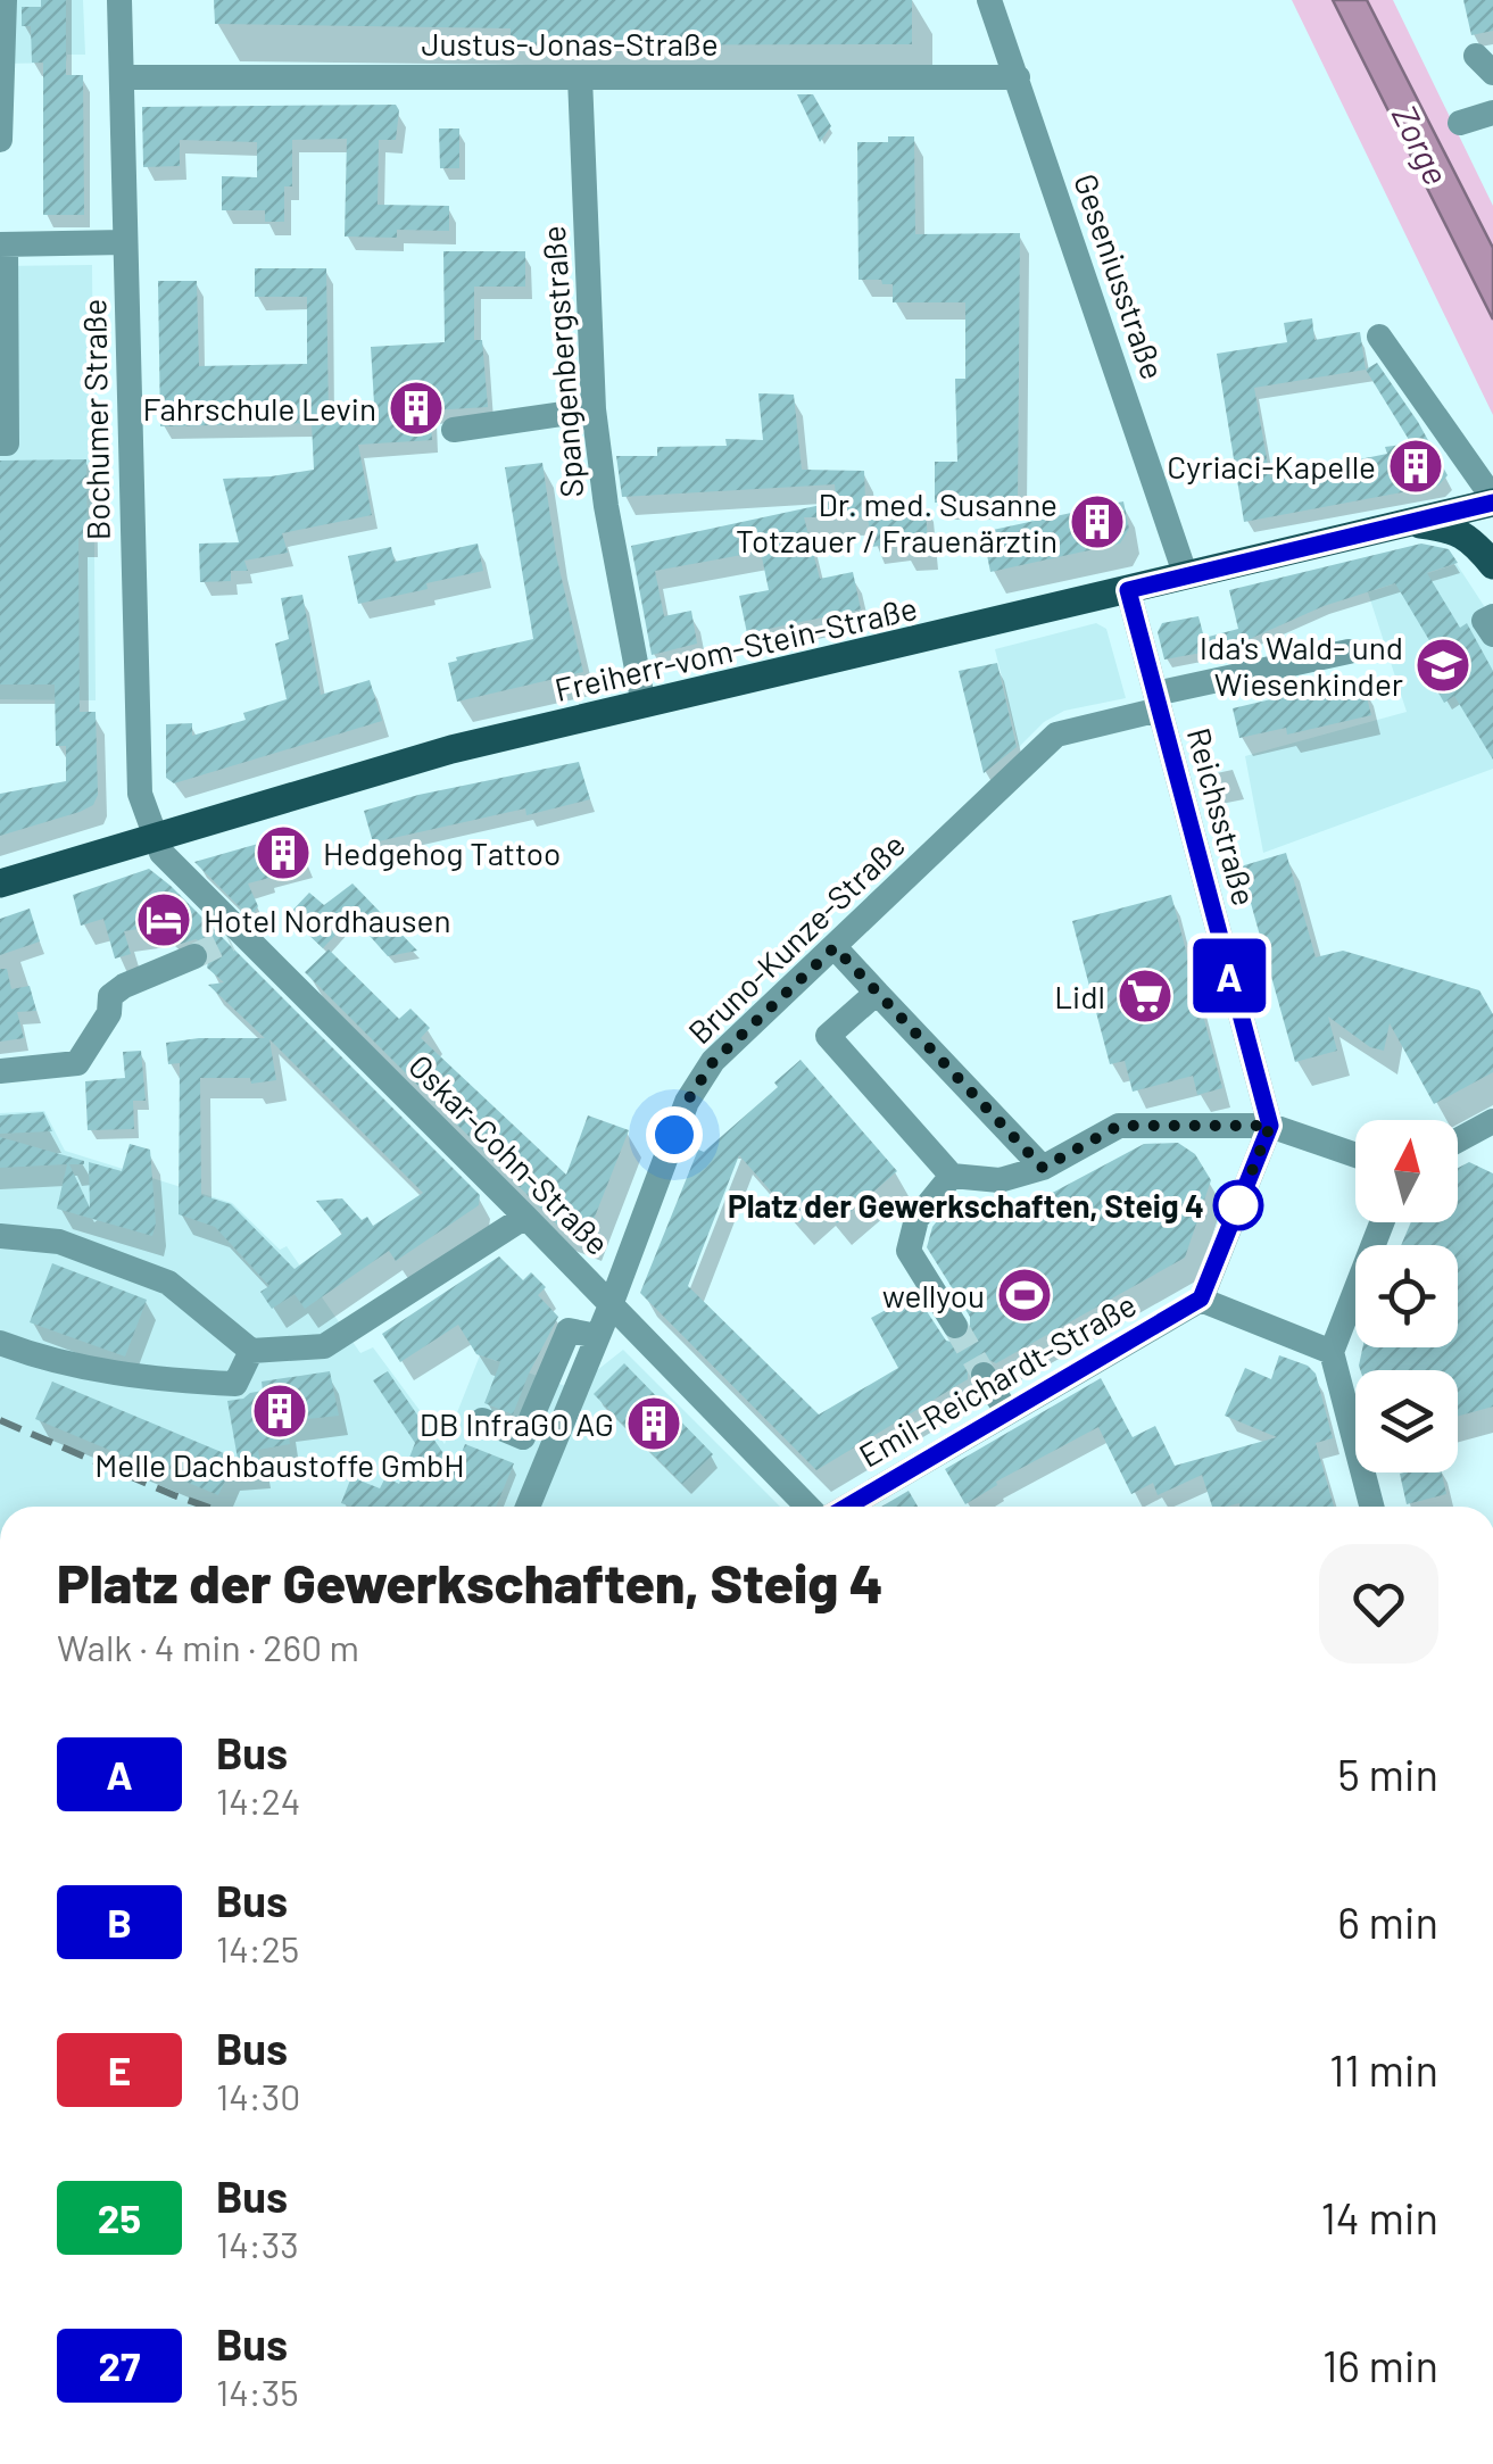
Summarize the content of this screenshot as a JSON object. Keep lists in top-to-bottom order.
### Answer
{
  "streets": {
    "main road": ["Freiherr-vom-Stein-Straße"],
    "street": [
      "Justus-Jonas-Straße",
      "Geseniusstraße",
      "Spangenbergstraße",
      "Bochumer Straße",
      "Reichsstraße",
      "Bruno-Kunze-Straße",
      "Oskar-Cohn-Straße",
      "Emil-Reichardt-Straße"
    ]
  },
  "crossings": [
    ["Justus-Jonas-Straße", "Geseniusstraße"],
    ["Justus-Jonas-Straße", "Spangenbergstraße"],
    ["Justus-Jonas-Straße", "Bochumer Straße"],
    ["Geseniusstraße", "Freiherr-vom-Stein-Straße"],
    ["Spangenbergstraße", "Freiherr-vom-Stein-Straße"],
    ["Bochumer Straße", "Freiherr-vom-Stein-Straße"],
    ["Bochumer Straße", "Oskar-Cohn-Straße"],
    ["Freiherr-vom-Stein-Straße", "Reichsstraße"],
    ["Freiherr-vom-Stein-Straße", "Oskar-Cohn-Straße"],
    ["Reichsstraße", "Bruno-Kunze-Straße"],
    ["Bruno-Kunze-Straße", "Oskar-Cohn-Straße"]
  ],
  "water": ["Zorge"],
  "places": {
    "building": [
      "Fahrschule Levin",
      "Cyriaci-Kapelle",
      "Dr. med. Susanne Totzauer / Frauenärztin",
      "Hedgehog Tattoo",
      "Melle Dachbaustoffe GmbH",
      "DB InfraGO AG"
    ],
    "school or university": ["Ida's Wald- und Wiesenkinder"],
    "hotel": ["Hotel Nordhausen"],
    "supermarket": ["Lidl"],
    "other": ["Platz der Gewerkschaften, Steig 4"],
    "sports": ["wellyou"]
  },
  "lines": ["bus line A"],
  "north": "top",
  "page": {
    "on_map": "A",
    "heading": ["Platz der Gewerkschaften, Steig 4", "Walk · 4 min · 260 m"],
    "list": [
      {
        "mark": "A",
        "name": "Bus",
        "note": "14:24",
        "value": "5 min"
      },
      {
        "mark": "B",
        "name": "Bus",
        "note": "14:25",
        "value": "6 min"
      },
      {
        "mark": "E",
        "name": "Bus",
        "note": "14:30",
        "value": "11 min"
      },
      {
        "mark": "25",
        "name": "Bus",
        "note": "14:33",
        "value": "14 min"
      },
      {
        "mark": "27",
        "name": "Bus",
        "note": "14:35",
        "value": "16 min"
      }
    ]
  }
}
